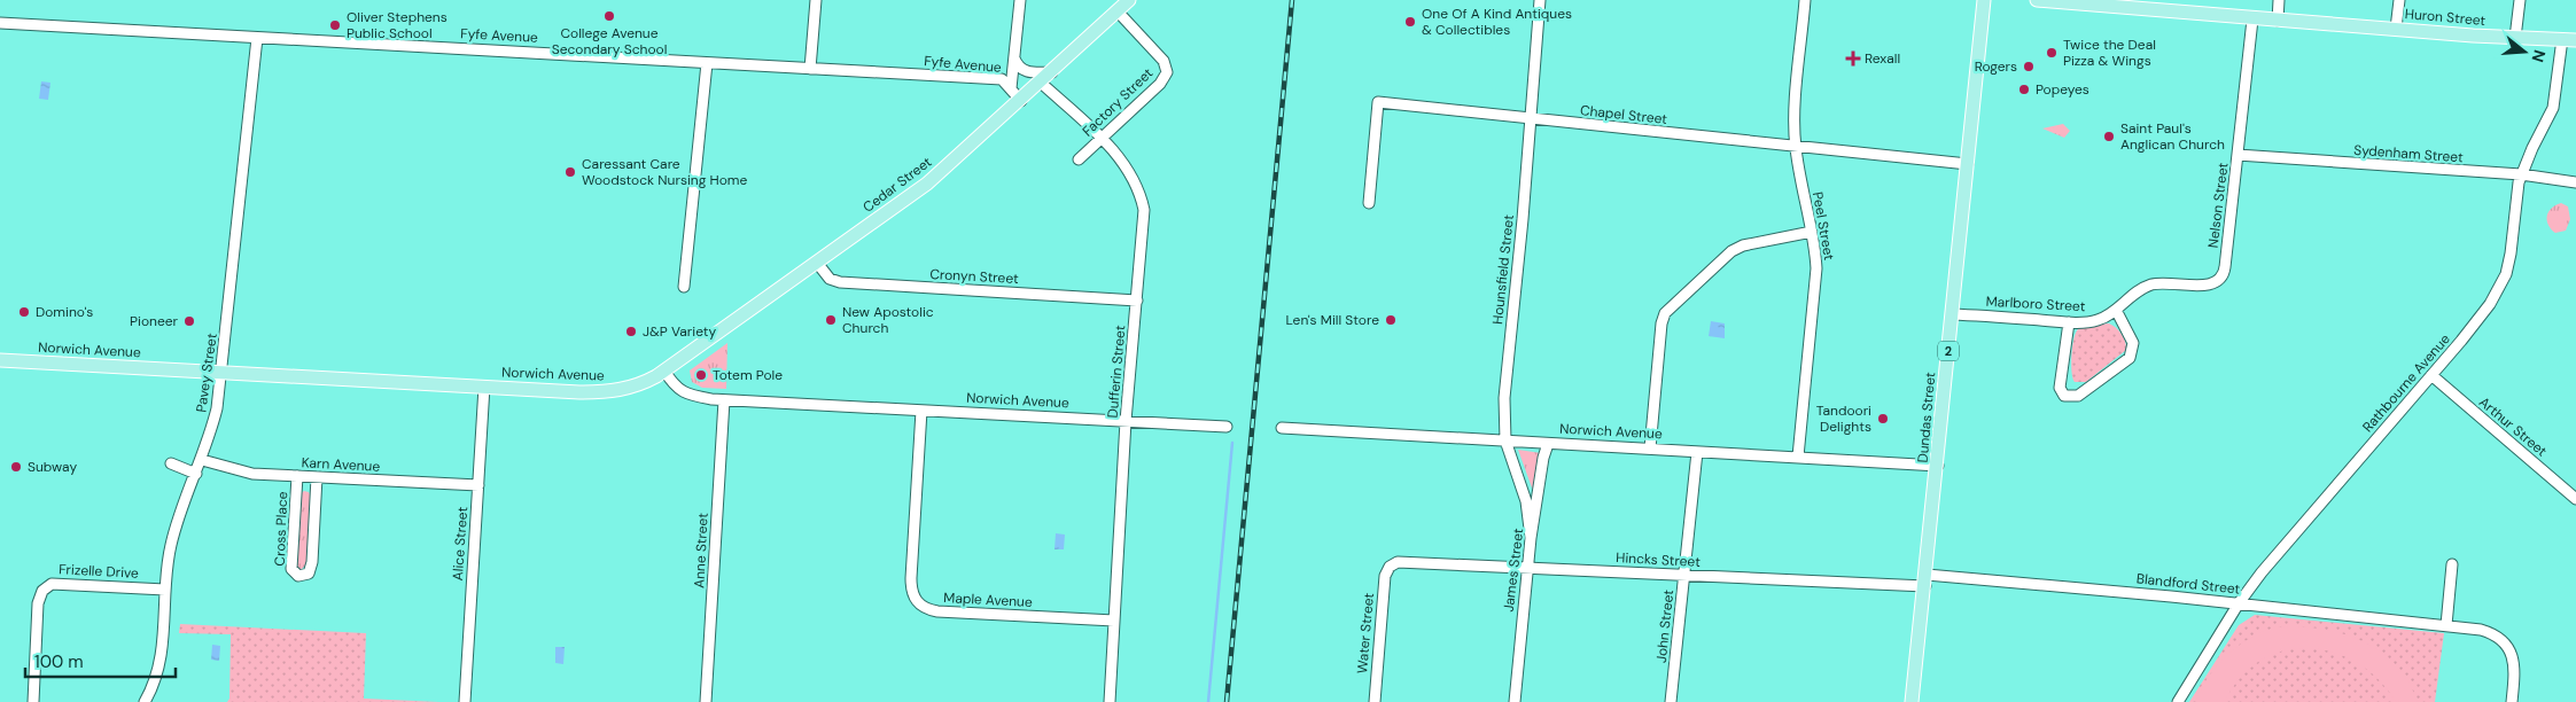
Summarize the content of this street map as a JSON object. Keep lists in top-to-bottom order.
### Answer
{
  "streets": {
    "main road": [
      "Huron Street",
      "Cedar Street",
      "Norwich Avenue",
      "2",
      "Dundas Street"
    ],
    "street": [
      "Fyfe Avenue",
      "Factory Street",
      "Chapel Street",
      "Sydenham Street",
      "Nelson Street",
      "Peel Street",
      "Hounsfield Street",
      "Cronyn Street",
      "Marlboro Street",
      "Dufferin Street",
      "Pavey Street",
      "Rathbourne Avenue",
      "Arthur Street",
      "Karn Avenue",
      "Cross Place",
      "Alice Street",
      "Anne Street",
      "Hincks Street",
      "James Street",
      "Frizelle Drive",
      "Blandford Street",
      "Maple Avenue",
      "John Street",
      "Water Street"
    ]
  },
  "crossings": [
    ["Huron Street", "Nelson Street"],
    ["Huron Street", "Rathbourne Avenue"],
    ["Fyfe Avenue", "Cedar Street"],
    ["Fyfe Avenue", "Pavey Street"],
    ["Factory Street", "Cedar Street"],
    ["Factory Street", "Dufferin Street"],
    ["Chapel Street", "Peel Street"],
    ["Chapel Street", "Hounsfield Street"],
    ["Chapel Street", "Dundas Street"],
    ["Sydenham Street", "Nelson Street"],
    ["Sydenham Street", "Rathbourne Avenue"],
    ["Cedar Street", "Cronyn Street"],
    ["Cedar Street", "Norwich Avenue"],
    ["Cedar Street", "Dufferin Street"],
    ["Nelson Street", "Marlboro Street"],
    ["Peel Street", "Norwich Avenue"],
    ["Hounsfield Street", "Norwich Avenue"],
    ["Hounsfield Street", "James Street"],
    ["Cronyn Street", "Dufferin Street"],
    ["Marlboro Street", "Dundas Street"],
    ["Norwich Avenue", "Dufferin Street"],
    ["Norwich Avenue", "Pavey Street"],
    ["Norwich Avenue", "Dundas Street"],
    ["Norwich Avenue", "Alice Street"],
    ["Norwich Avenue", "Anne Street"],
    ["Norwich Avenue", "James Street"],
    ["Norwich Avenue", "Maple Avenue"],
    ["Norwich Avenue", "John Street"],
    ["Dufferin Street", "Maple Avenue"],
    ["Pavey Street", "Karn Avenue"],
    ["Pavey Street", "Frizelle Drive"],
    ["Rathbourne Avenue", "Arthur Street"],
    ["Rathbourne Avenue", "Blandford Street"],
    ["Dundas Street", "Hincks Street"],
    ["Dundas Street", "Blandford Street"],
    ["Karn Avenue", "Cross Place"],
    ["Karn Avenue", "Alice Street"],
    ["Hincks Street", "James Street"],
    ["Hincks Street", "Blandford Street"],
    ["Hincks Street", "John Street"],
    ["Hincks Street", "Water Street"]
  ],
  "places": {
    "other": [
      "College Avenue Secondary School",
      "One Of A Kind Antiques & Collectibles",
      "Oliver Stephens Public School",
      "Twice the Deal Pizza & Wings",
      "Rogers",
      "Popeyes",
      "Saint Paul's Anglican Church",
      "Caressant Care Woodstock Nursing Home",
      "Domino's",
      "New Apostolic Church",
      "Len's Mill Store",
      "Pioneer",
      "J&P Variety",
      "Totem Pole",
      "Tandoori Delights",
      "Subway"
    ],
    "health": ["Rexall"]
  },
  "scale_bar": "100 m",
  "north": "right"
}
